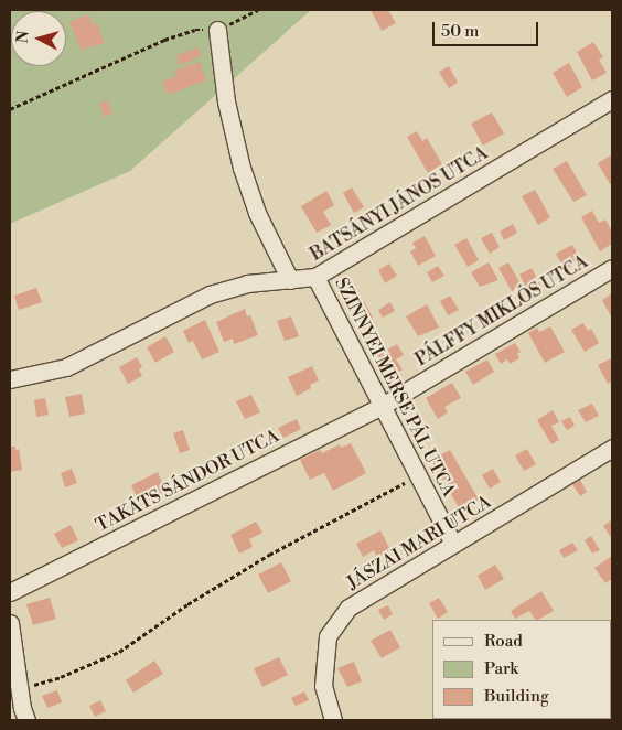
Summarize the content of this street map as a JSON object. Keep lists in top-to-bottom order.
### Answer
{
  "streets": {
    "street": [
      "BATSÁNYI JÁNOS UTCA",
      "PÁLFFY MIKLÓS UTCA",
      "SZINNYEI MERSE PÁL UTCA",
      "TAKÁTS SÁNDOR UTCA",
      "JÁSZAI MARI UTCA"
    ]
  },
  "crossings": [
    ["BATSÁNYI JÁNOS UTCA", "SZINNYEI MERSE PÁL UTCA"],
    ["PÁLFFY MIKLÓS UTCA", "SZINNYEI MERSE PÁL UTCA"],
    ["PÁLFFY MIKLÓS UTCA", "TAKÁTS SÁNDOR UTCA"],
    ["SZINNYEI MERSE PÁL UTCA", "TAKÁTS SÁNDOR UTCA"],
    ["SZINNYEI MERSE PÁL UTCA", "JÁSZAI MARI UTCA"]
  ],
  "legend": ["Road", "Park", "Building"],
  "scale_bar": "50 m",
  "north": "left"
}
